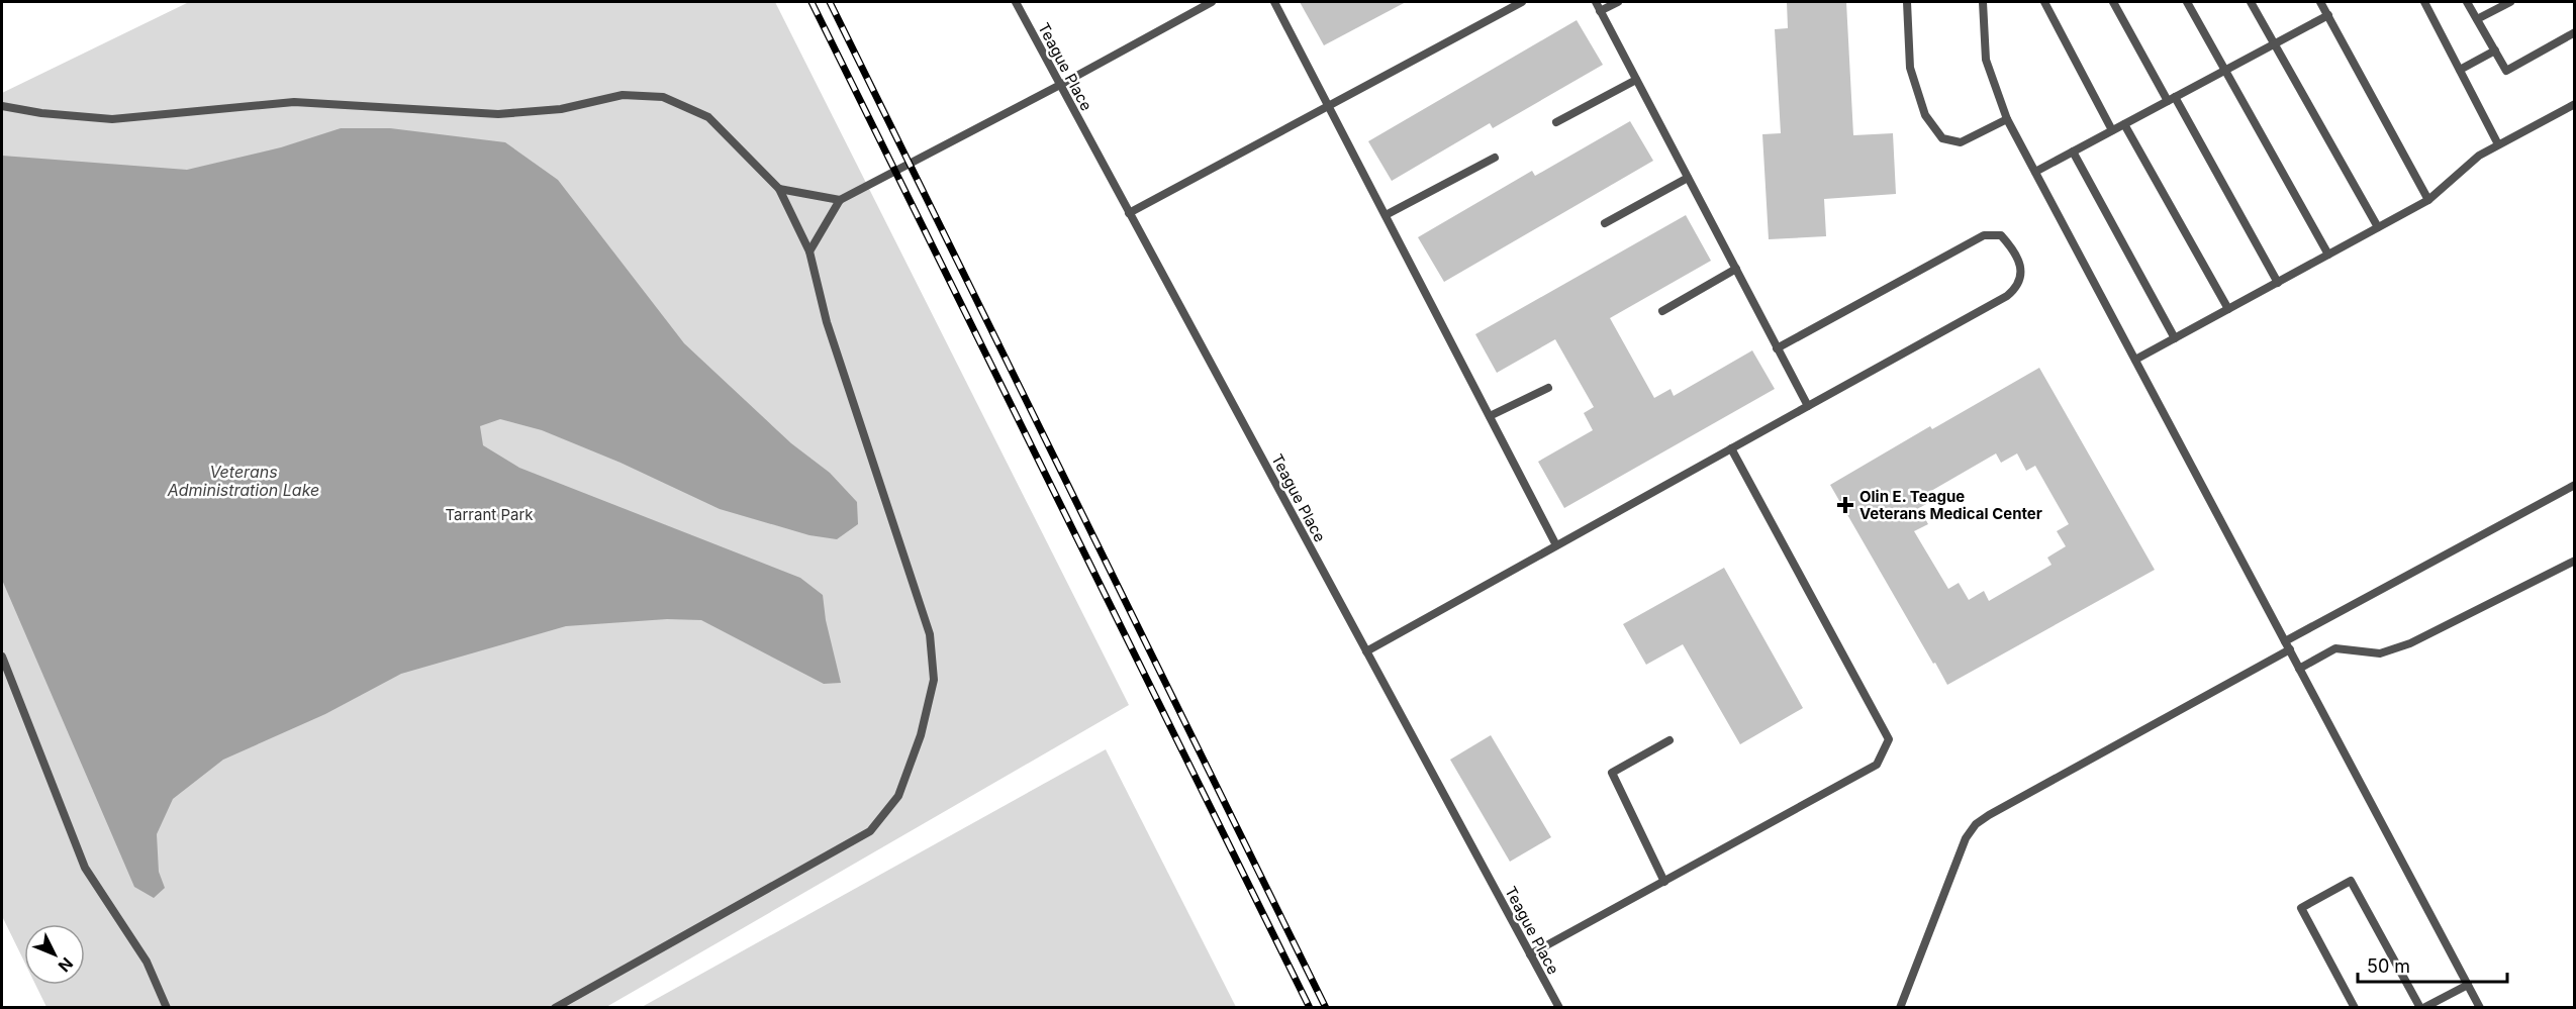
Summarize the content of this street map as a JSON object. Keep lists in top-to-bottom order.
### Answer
{
  "streets": {
    "lane": ["Teague Place"]
  },
  "water": ["Veterans Administration Lake"],
  "parks": ["Tarrant Park"],
  "places": {
    "health": ["Olin E. Teague Veterans Medical Center"]
  },
  "scale_bar": "50 m",
  "north": "bottom right"
}
